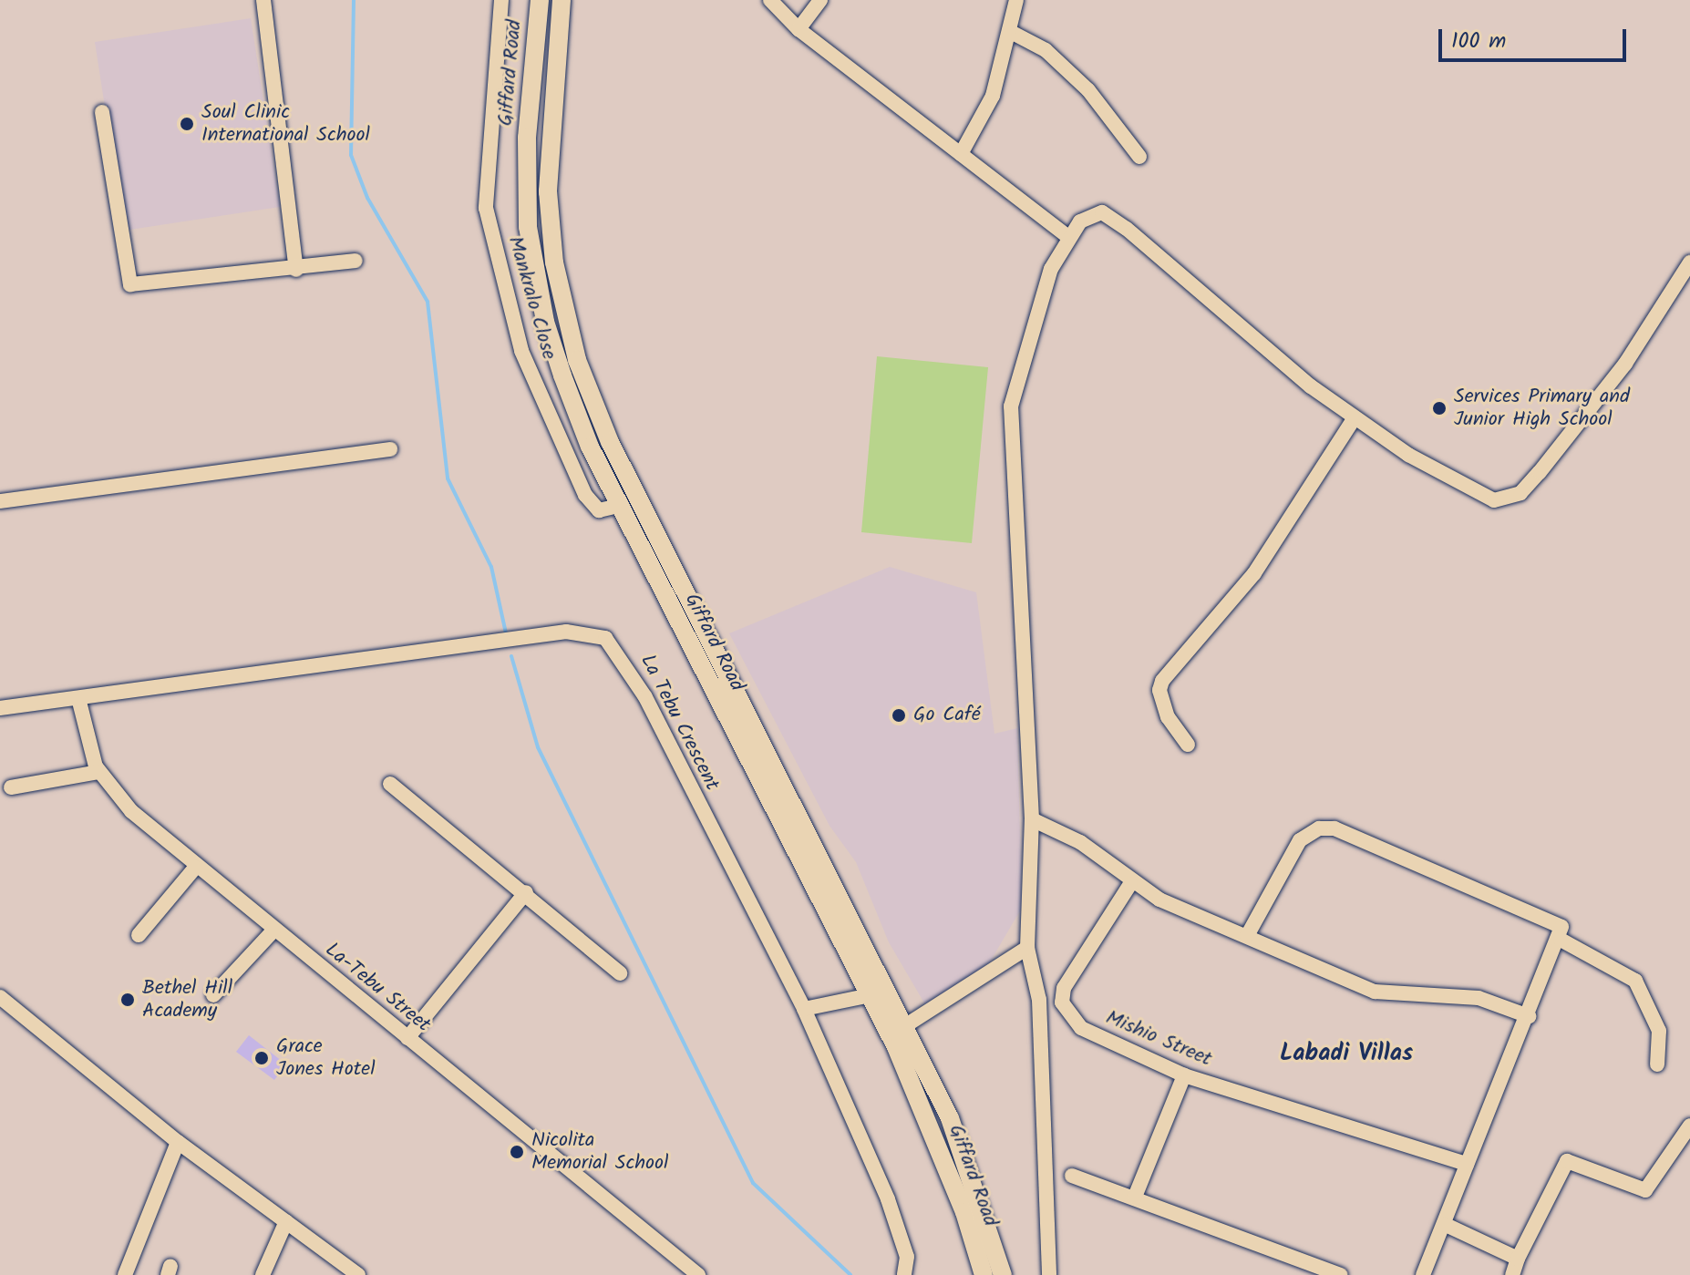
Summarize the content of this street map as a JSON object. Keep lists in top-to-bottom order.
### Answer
{
  "streets": {
    "main road": ["Giffard Road"],
    "street": [
      "Mankralo Close",
      "La Tebu Crescent",
      "La-Tebu Street",
      "Mishio Street"
    ]
  },
  "crossings": [
    ["Giffard Road", "Mankralo Close"],
    ["La Tebu Crescent", "La-Tebu Street"]
  ],
  "districts": ["Labadi Villas"],
  "places": [
    "Soul Clinic International School",
    "Services Primary and Junior High School",
    "Go Café",
    "Bethel Hill Academy",
    "Grace Jones Hotel",
    "Nicolita Memorial School"
  ],
  "scale_bar": "100 m"
}
